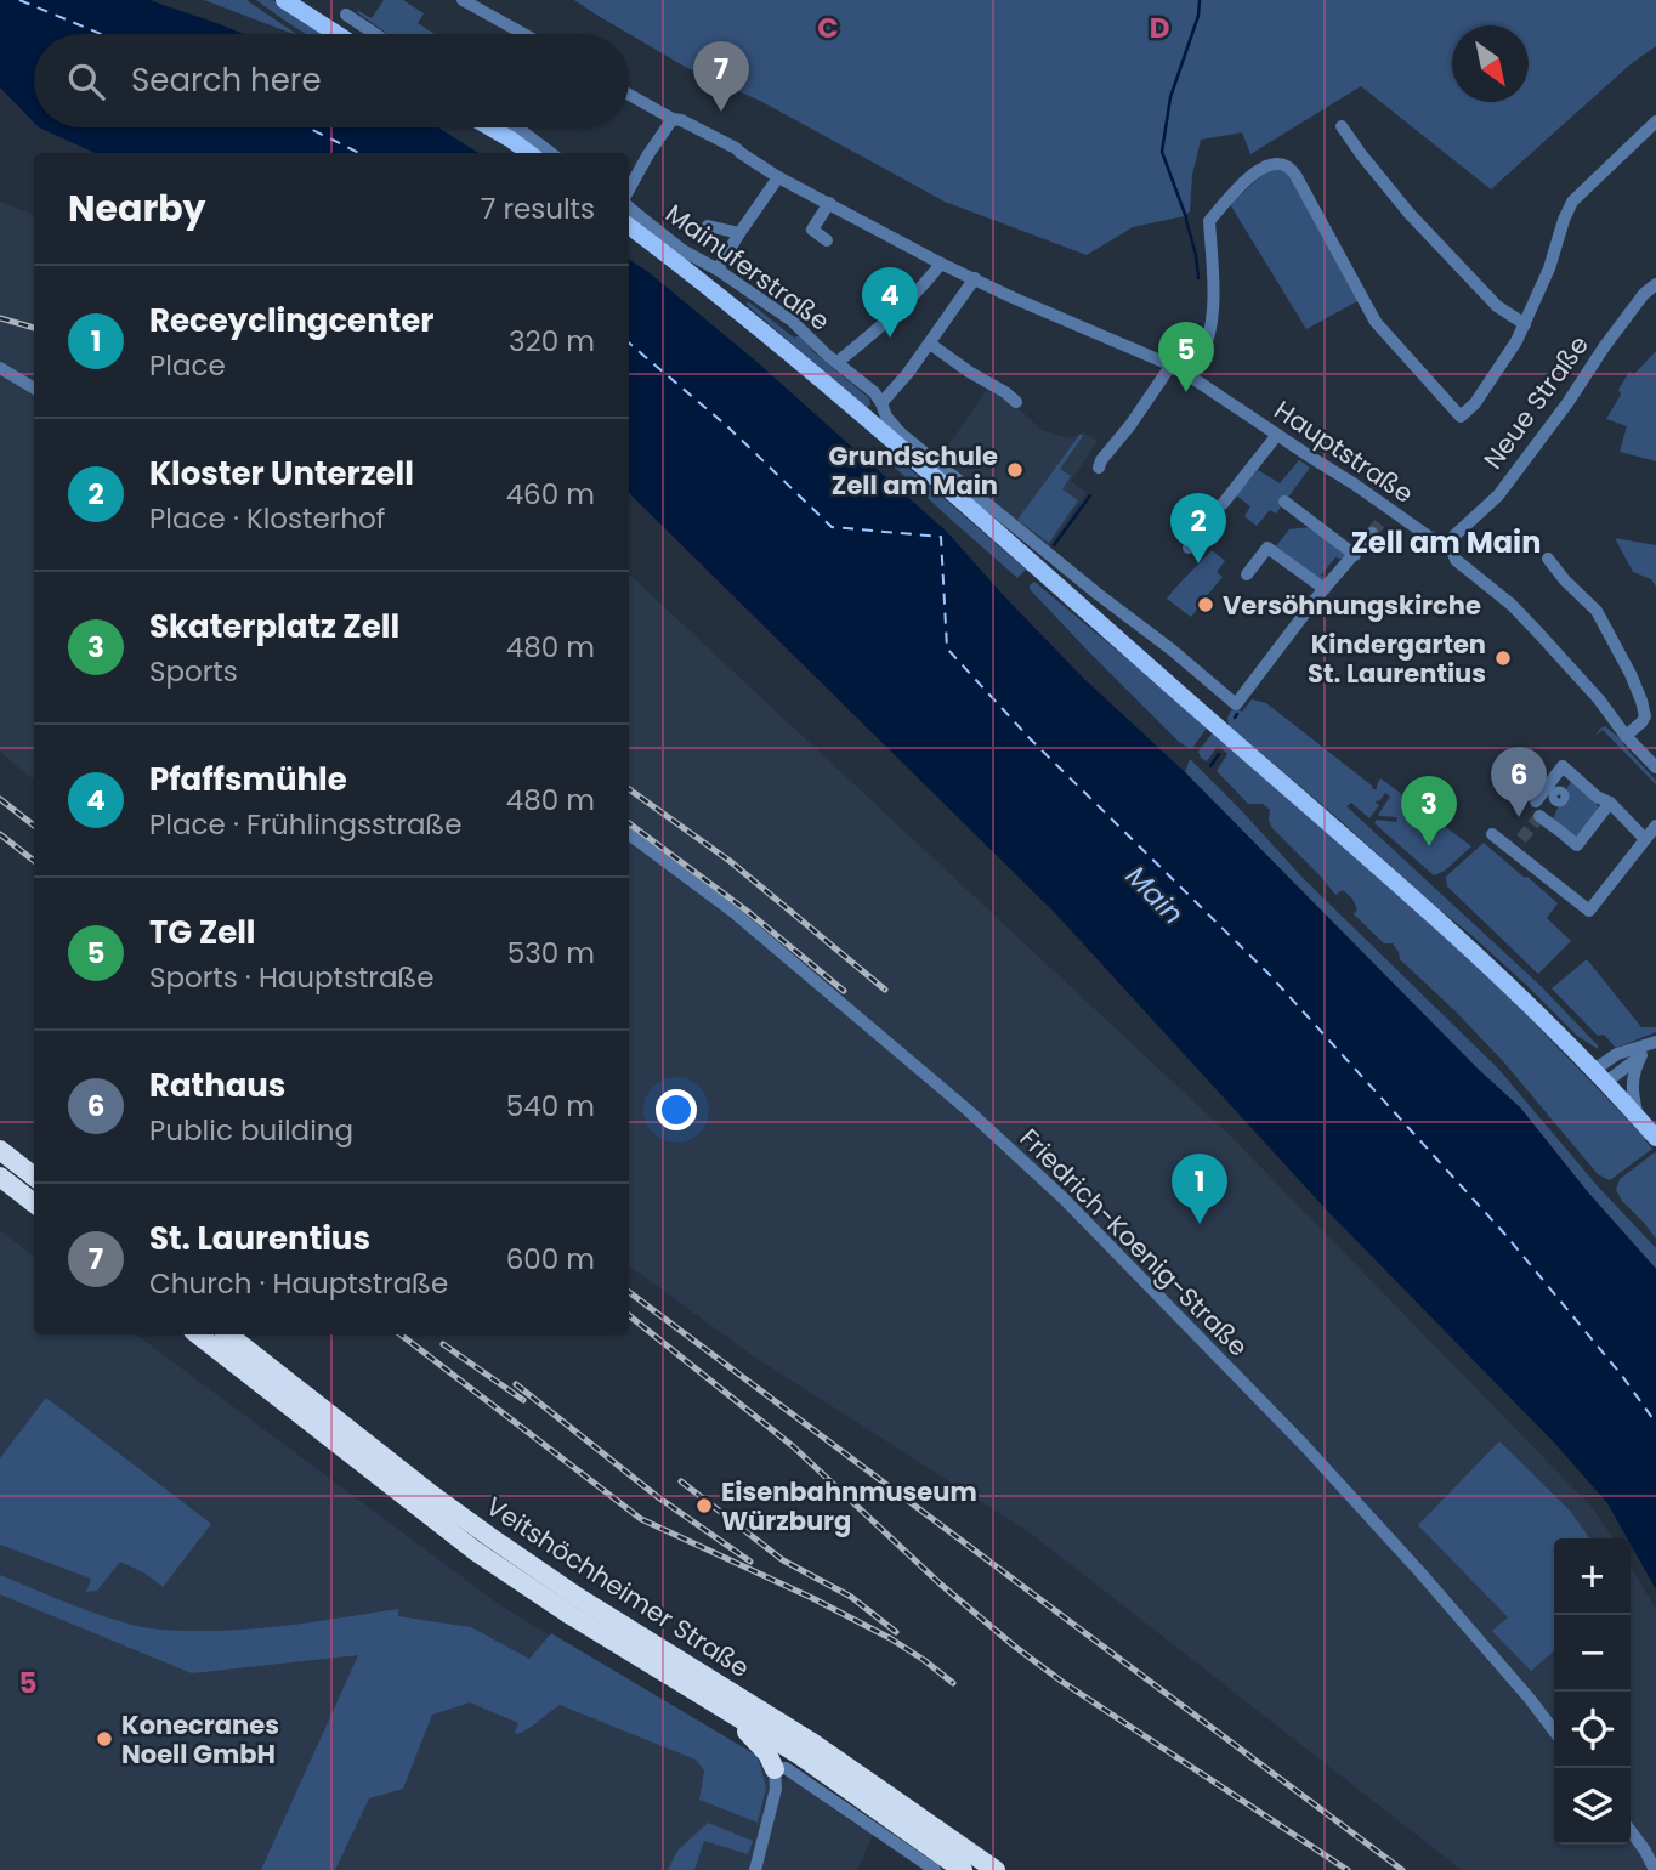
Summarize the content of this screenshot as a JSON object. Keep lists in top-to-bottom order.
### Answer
{
  "streets": {
    "highway": ["Veitshöchheimer Straße"],
    "street": [
      "Mainuferstraße",
      "Neue Straße",
      "Hauptstraße",
      "Friedrich-Koenig-Straße"
    ]
  },
  "crossings": [
    ["Neue Straße", "Hauptstraße"]
  ],
  "districts": ["Zell am Main"],
  "water": ["Main"],
  "places": [
    "Grundschule Zell am Main",
    "Versöhnungskirche",
    "Kindergarten St. Laurentius",
    "Eisenbahnmuseum Würzburg",
    "Konecranes Noell GmbH"
  ],
  "north": "bottom right",
  "page": {
    "search": "Search here",
    "pins": [
      "7",
      "4",
      "5",
      "2",
      "6",
      "3",
      "1"
    ],
    "heading": ["Nearby", "7 results"],
    "list": [
      {
        "mark": "1",
        "name": "Receyclingcenter",
        "note": "Place",
        "value": "320 m"
      },
      {
        "mark": "2",
        "name": "Kloster Unterzell",
        "note": "Place · Klosterhof",
        "value": "460 m"
      },
      {
        "mark": "3",
        "name": "Skaterplatz Zell",
        "note": "Sports",
        "value": "480 m"
      },
      {
        "mark": "4",
        "name": "Pfaffsmühle",
        "note": "Place · Frühlingsstraße",
        "value": "480 m"
      },
      {
        "mark": "5",
        "name": "TG Zell",
        "note": "Sports · Hauptstraße",
        "value": "530 m"
      },
      {
        "mark": "6",
        "name": "Rathaus",
        "note": "Public building",
        "value": "540 m"
      },
      {
        "mark": "7",
        "name": "St. Laurentius",
        "note": "Church · Hauptstraße",
        "value": "600 m"
      }
    ],
    "map_buttons": ["+", "−"]
  },
  "grid": {
    "columns": ["C", "D"],
    "rows": ["5"]
  }
}
